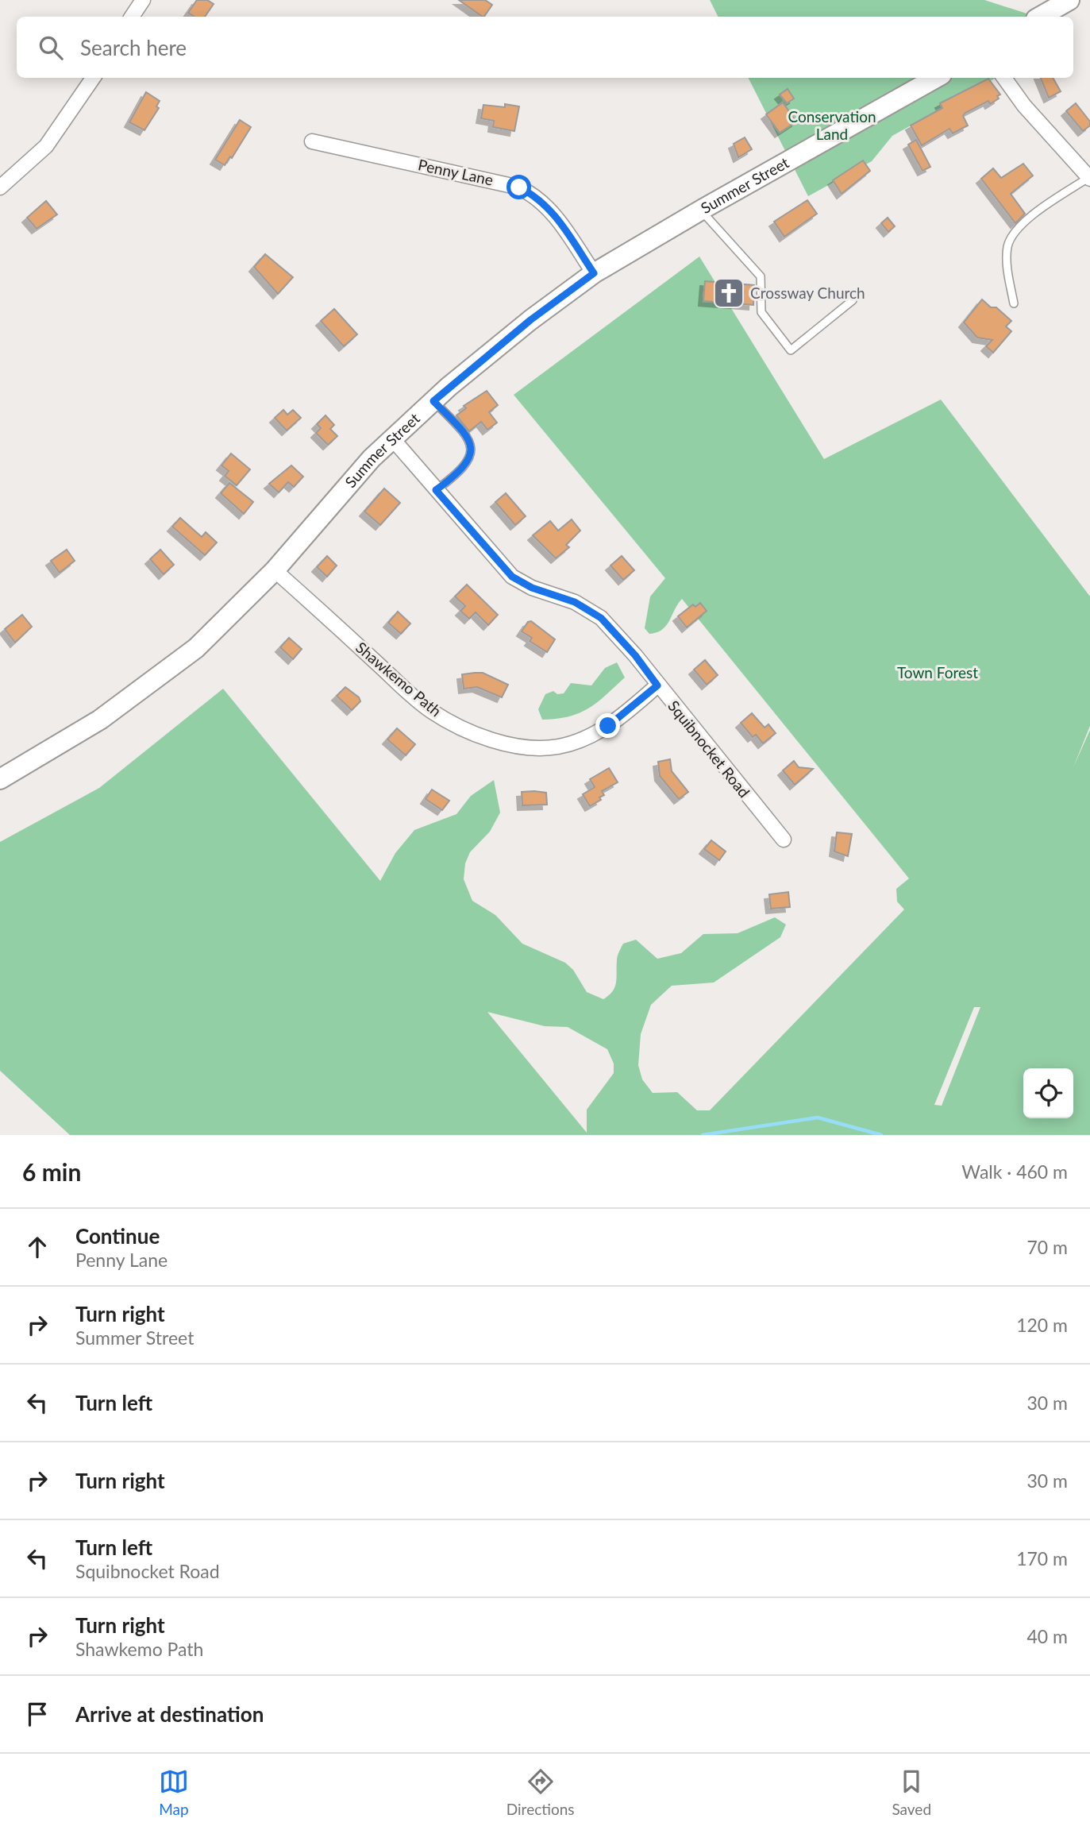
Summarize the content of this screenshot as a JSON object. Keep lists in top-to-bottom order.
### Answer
{
  "streets": {
    "main road": ["Summer Street"],
    "street": ["Penny Lane", "Shawkemo Path", "Squibnocket Road"]
  },
  "crossings": [
    ["Penny Lane", "Summer Street"],
    ["Summer Street", "Shawkemo Path"],
    ["Summer Street", "Squibnocket Road"],
    ["Shawkemo Path", "Squibnocket Road"]
  ],
  "parks": ["Conservation Land", "Town Forest"],
  "places": {
    "church": ["Crossway Church"]
  },
  "page": {
    "search": "Search here",
    "heading": ["6 min", "Walk · 460 m"],
    "list": [
      ["Continue", "Penny Lane", "70 m"],
      ["Turn right", "Summer Street", "120 m"],
      ["Turn left", "30 m"],
      ["Turn right", "30 m"],
      ["Turn left", "Squibnocket Road", "170 m"],
      ["Turn right", "Shawkemo Path", "40 m"],
      "Arrive at destination"
    ],
    "nav": ["Map", "Directions", "Saved"]
  }
}
